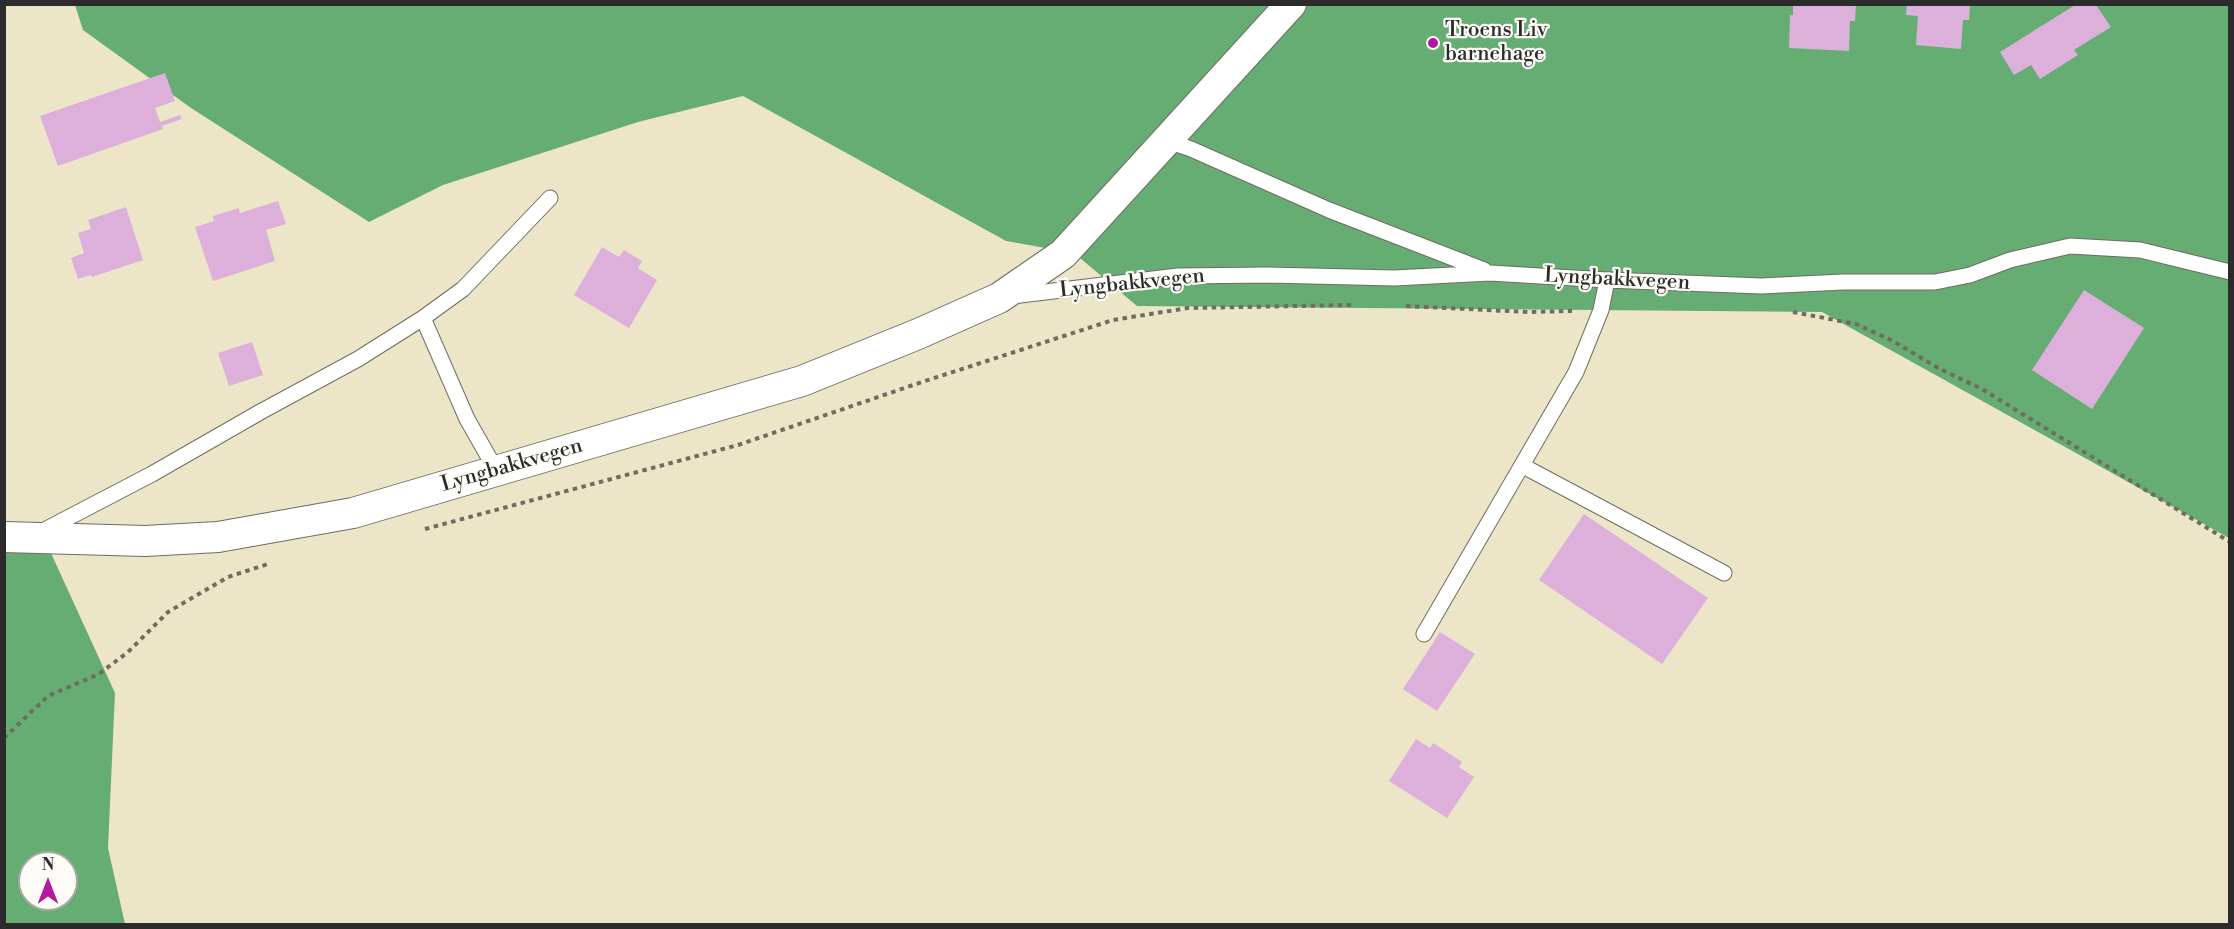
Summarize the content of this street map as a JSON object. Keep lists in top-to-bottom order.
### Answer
{
  "streets": {
    "street": ["Lyngbakkvegen"]
  },
  "places": ["Troens Liv barnehage"],
  "north": "top"
}
